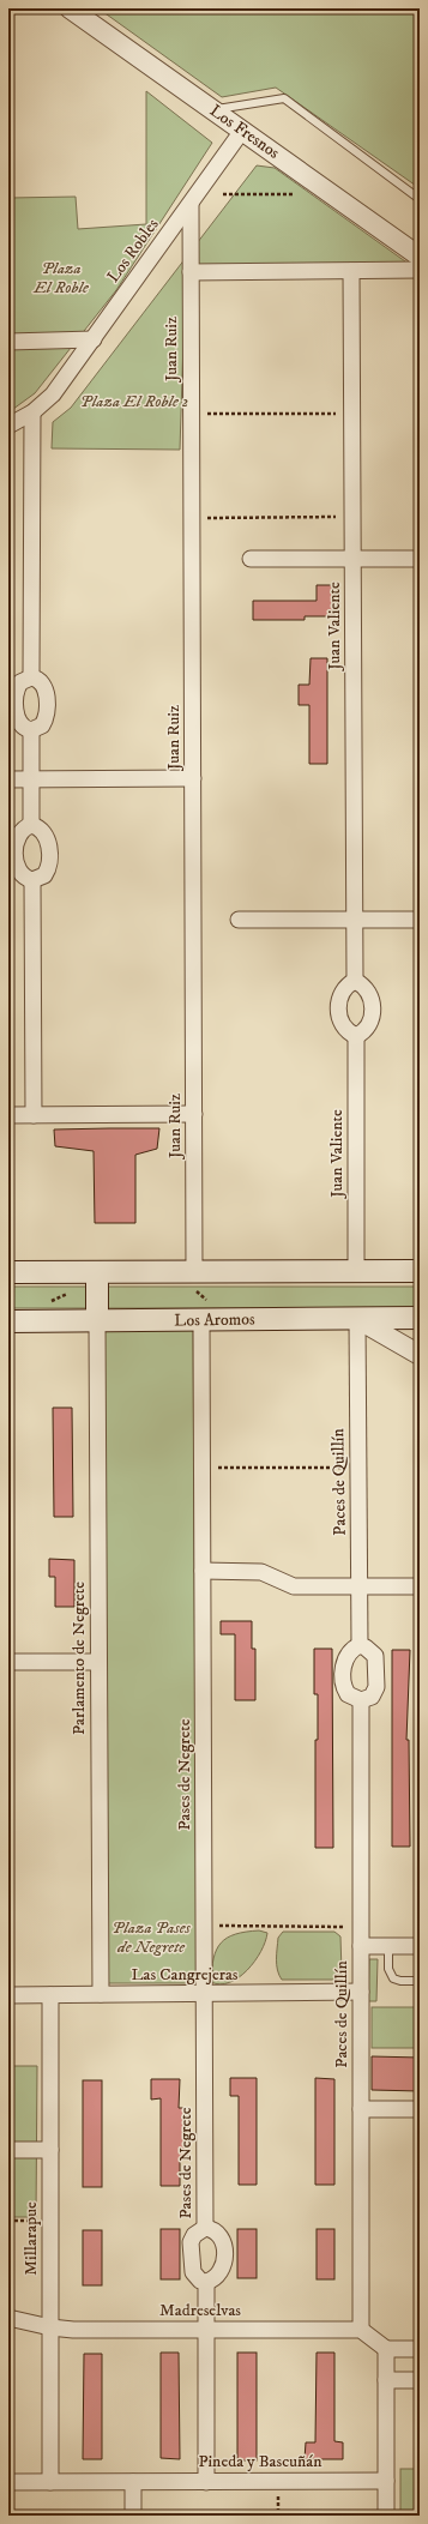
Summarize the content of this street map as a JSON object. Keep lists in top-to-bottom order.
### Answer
{
  "streets": {
    "main road": ["Los Aromos"],
    "street": [
      "Los Fresnos",
      "Los Robles",
      "Juan Ruiz",
      "Juan Valiente",
      "Paces de Quillín",
      "Parlamento de Negrete",
      "Pases de Negrete",
      "Las Cangrejeras",
      "Millarapue",
      "Madreselvas",
      "Pineda y Bascuñán"
    ]
  },
  "crossings": [
    ["Los Fresnos", "Los Robles"],
    ["Los Robles", "Juan Ruiz"],
    ["Los Aromos", "Paces de Quillín"],
    ["Los Aromos", "Parlamento de Negrete"],
    ["Los Aromos", "Pases de Negrete"],
    ["Paces de Quillín", "Las Cangrejeras"],
    ["Paces de Quillín", "Madreselvas"],
    ["Parlamento de Negrete", "Las Cangrejeras"],
    ["Pases de Negrete", "Las Cangrejeras"],
    ["Las Cangrejeras", "Millarapue"],
    ["Millarapue", "Madreselvas"],
    ["Millarapue", "Pineda y Bascuñán"]
  ],
  "parks": ["Plaza El Roble", "Plaza El Roble 2", "Plaza Pases de Negrete"]
}
